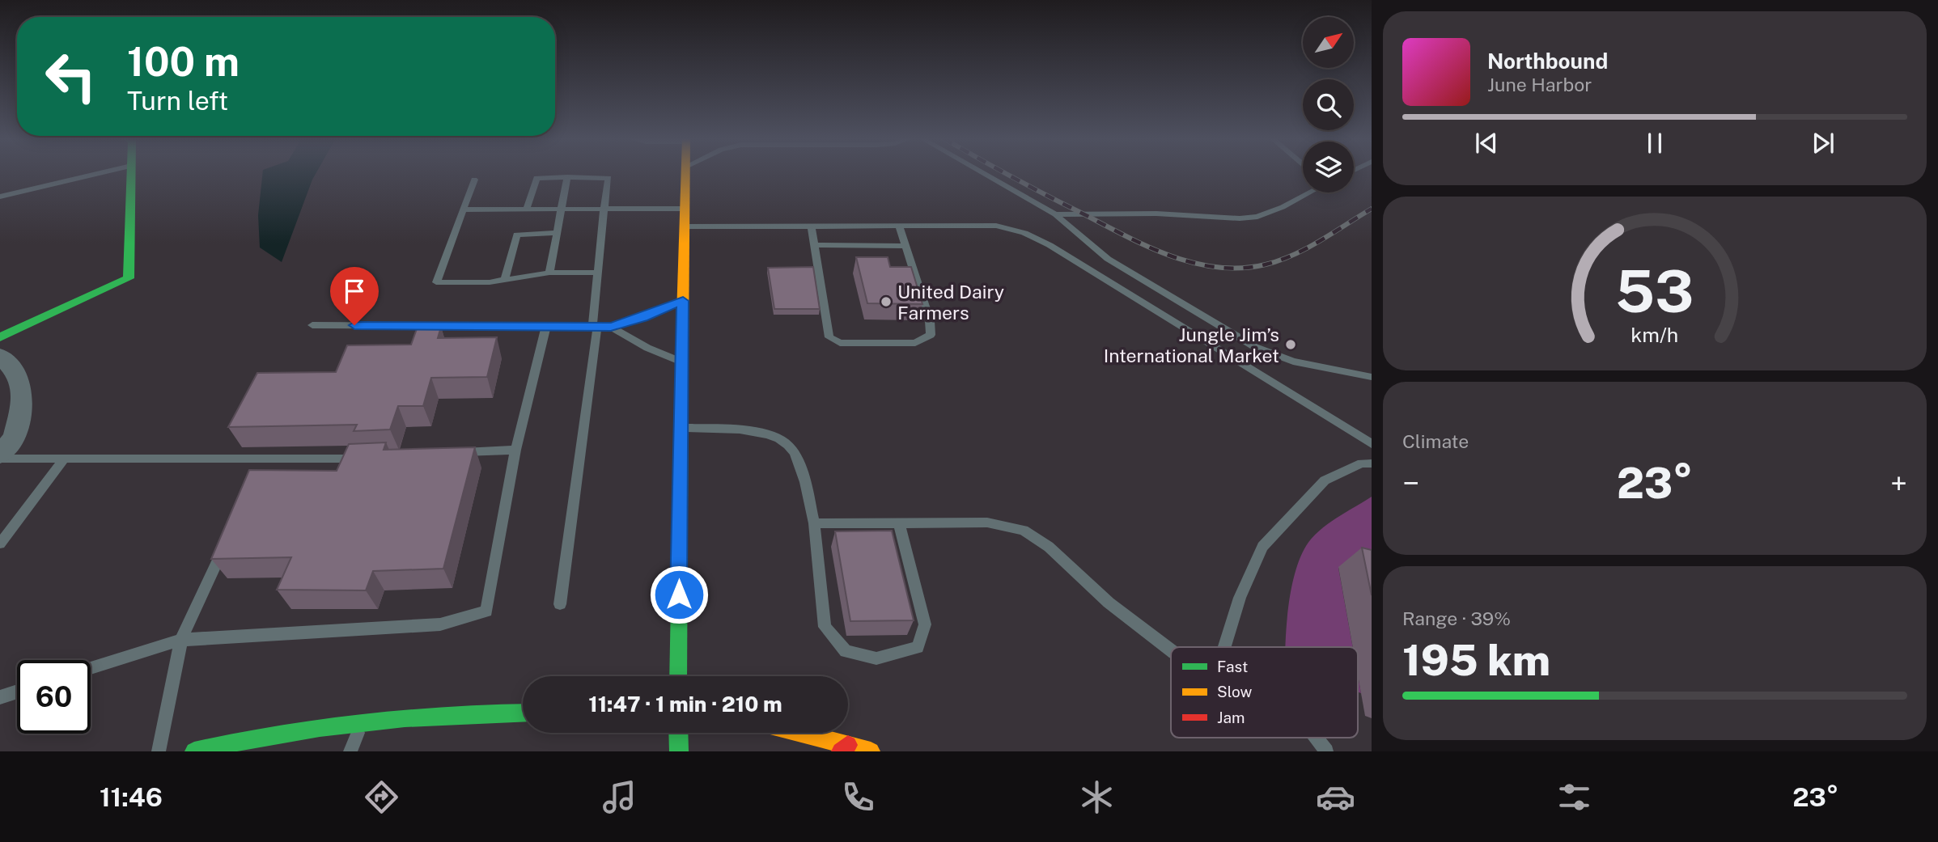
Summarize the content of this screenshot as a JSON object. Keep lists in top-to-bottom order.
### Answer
{
  "places": ["United Dairy Farmers", "Jungle Jim’s International Market"],
  "legend": ["Fast", "Slow", "Jam"],
  "north": "top right",
  "page": {
    "turn": ["100 m", "Turn left"],
    "song": ["Northbound", "June Harbor"],
    "tile": [
      "Climate",
      ["Range · 39%", "195 km"]
    ],
    "heat": ["−", "23°", "+"],
    "limit": "60",
    "trip": "11:47 · 1 min · 210 m",
    "tabs": ["11:46", "23°"],
    "gauge": ["53", "km/h"]
  }
}
